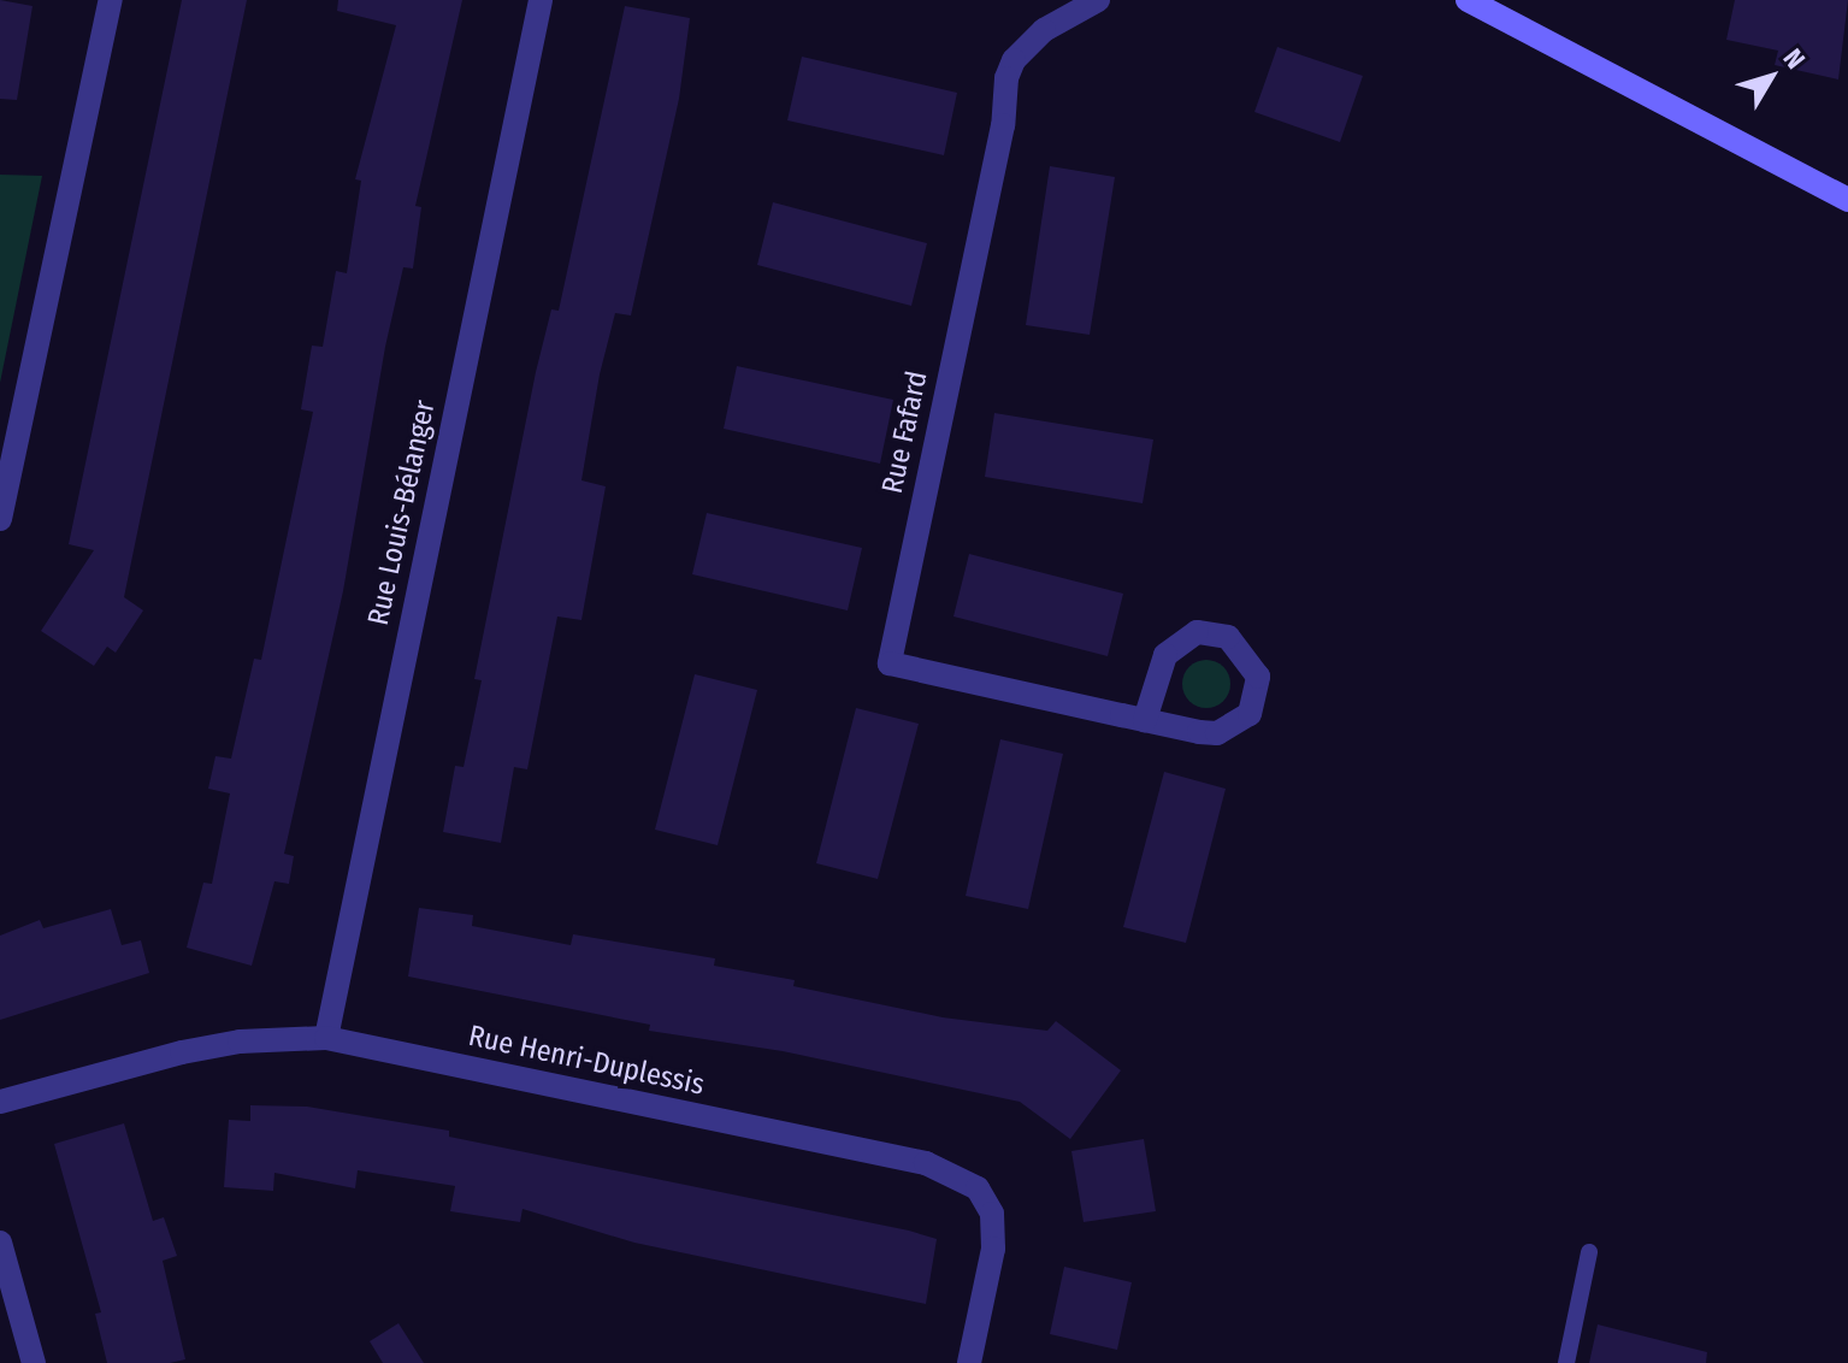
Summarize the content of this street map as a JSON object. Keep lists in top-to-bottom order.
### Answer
{
  "streets": {
    "street": ["Rue Fafard", "Rue Louis-Bélanger", "Rue Henri-Duplessis"]
  },
  "crossings": [
    ["Rue Louis-Bélanger", "Rue Henri-Duplessis"]
  ],
  "north": "top right"
}
